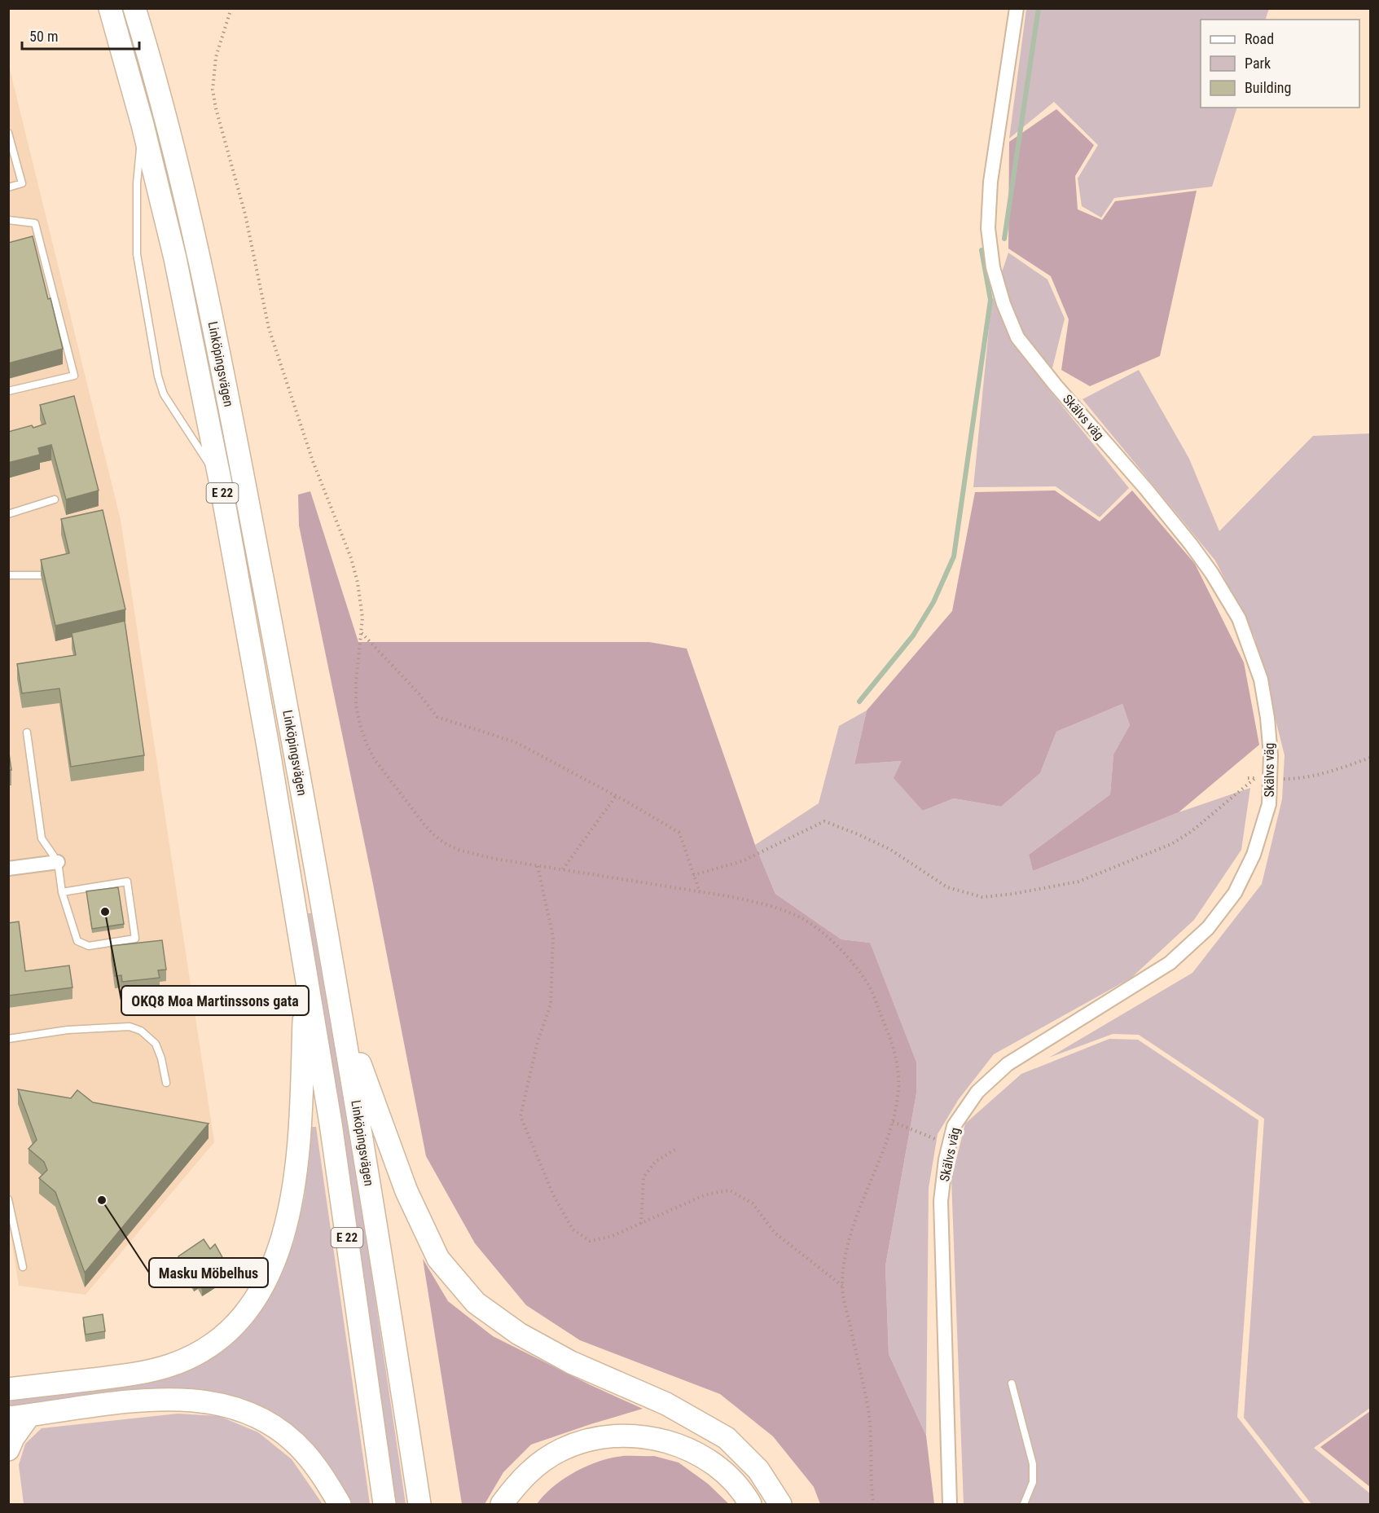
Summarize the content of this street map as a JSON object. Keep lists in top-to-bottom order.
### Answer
{
  "streets": {
    "highway": ["Linköpingsvägen", "E 22"],
    "street": ["Skälvs väg"]
  },
  "places": ["OKQ8 Moa Martinssons gata", "Masku Möbelhus"],
  "legend": ["Road", "Park", "Building"],
  "scale_bar": "50 m"
}
